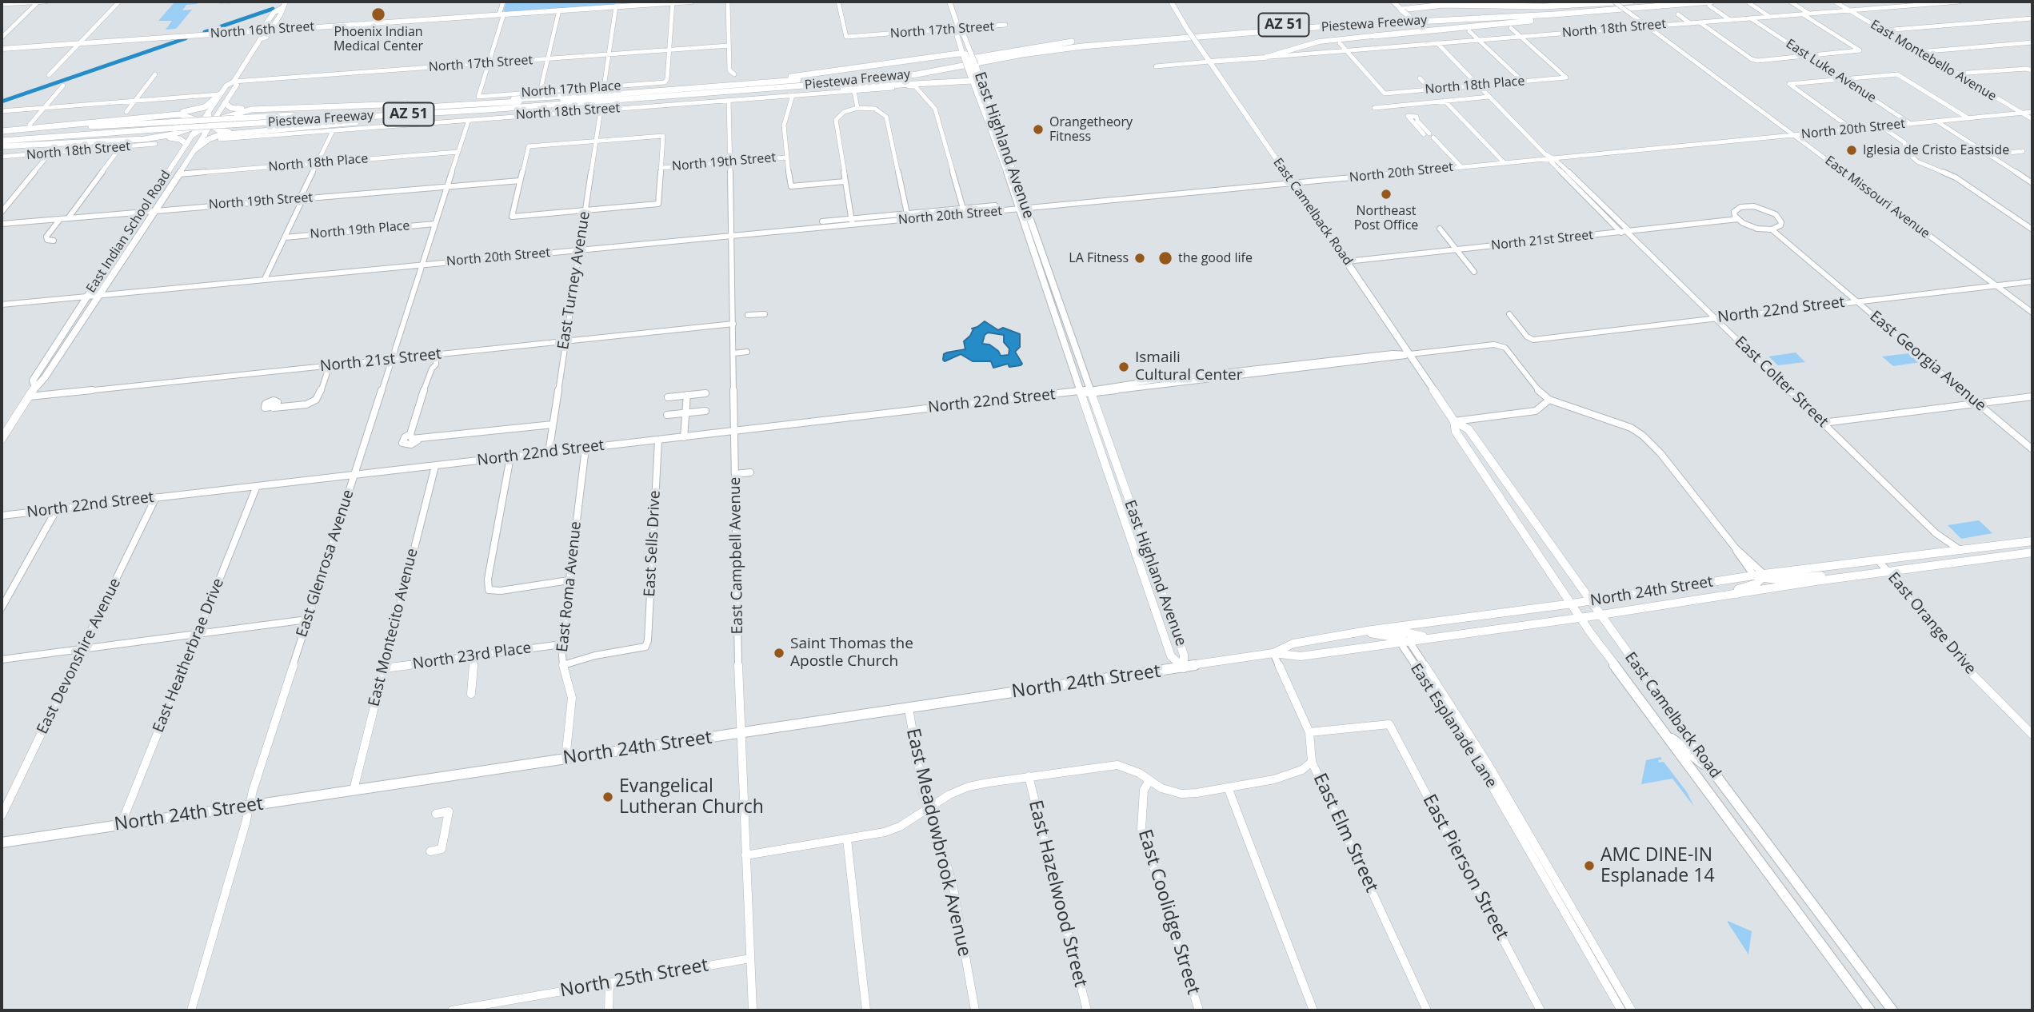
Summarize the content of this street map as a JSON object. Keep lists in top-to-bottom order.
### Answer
{
  "streets": {
    "highway": ["Piestewa Freeway", "AZ 51"],
    "main road": [
      "North 16th Street",
      "East Highland Avenue",
      "East Camelback Road",
      "East Indian School Road",
      "North 24th Street"
    ],
    "street": [
      "North 18th Street",
      "North 17th Street",
      "East Montebello Avenue",
      "East Luke Avenue",
      "North 18th Place",
      "North 17th Place",
      "North 20th Street",
      "North 19th Street",
      "East Missouri Avenue",
      "North 19th Place",
      "North 21st Street",
      "East Turney Avenue",
      "North 22nd Street",
      "East Georgia Avenue",
      "East Colter Street",
      "East Sells Drive",
      "East Campbell Avenue",
      "East Glenrosa Avenue",
      "East Roma Avenue",
      "East Orange Drive",
      "East Montecito Avenue",
      "East Heatherbrae Drive",
      "East Devonshire Avenue",
      "North 23rd Place",
      "East Esplanade Lane",
      "East Elm Street",
      "East Meadowbrook Avenue",
      "East Pierson Street",
      "East Hazelwood Street",
      "East Coolidge Street",
      "North 25th Street"
    ]
  },
  "crossings": [
    ["North 18th Street", "East Montebello Avenue"],
    ["North 18th Street", "East Luke Avenue"],
    ["North 18th Street", "North 18th Place"],
    ["North 18th Street", "North 20th Street"],
    ["North 18th Street", "East Missouri Avenue"],
    ["North 18th Street", "East Turney Avenue"],
    ["North 18th Street", "East Colter Street"],
    ["North 18th Street", "East Campbell Avenue"],
    ["North 18th Street", "East Glenrosa Avenue"],
    ["North 17th Street", "North 17th Place"],
    ["North 17th Street", "East Highland Avenue"],
    ["East Montebello Avenue", "North 20th Street"],
    ["East Luke Avenue", "North 20th Street"],
    ["North 18th Place", "East Indian School Road"],
    ["North 18th Place", "East Colter Street"],
    ["North 18th Place", "East Glenrosa Avenue"],
    ["North 20th Street", "East Highland Avenue"],
    ["North 20th Street", "East Missouri Avenue"],
    ["North 20th Street", "East Camelback Road"],
    ["North 20th Street", "East Indian School Road"],
    ["North 20th Street", "East Turney Avenue"],
    ["North 20th Street", "East Colter Street"],
    ["North 20th Street", "East Campbell Avenue"],
    ["North 20th Street", "East Glenrosa Avenue"],
    ["East Highland Avenue", "North 22nd Street"],
    ["East Highland Avenue", "North 24th Street"],
    ["North 19th Street", "East Indian School Road"],
    ["North 19th Street", "East Campbell Avenue"],
    ["North 19th Street", "East Glenrosa Avenue"],
    ["East Missouri Avenue", "North 22nd Street"],
    ["East Camelback Road", "North 21st Street"],
    ["East Camelback Road", "North 22nd Street"],
    ["East Camelback Road", "North 24th Street"],
    ["North 19th Place", "East Glenrosa Avenue"],
    ["East Indian School Road", "North 21st Street"],
    ["North 21st Street", "East Turney Avenue"],
    ["North 21st Street", "East Colter Street"],
    ["North 21st Street", "East Campbell Avenue"],
    ["North 21st Street", "East Glenrosa Avenue"],
    ["East Turney Avenue", "North 22nd Street"],
    ["North 22nd Street", "East Georgia Avenue"],
    ["North 22nd Street", "East Colter Street"],
    ["North 22nd Street", "East Sells Drive"],
    ["North 22nd Street", "East Campbell Avenue"],
    ["North 22nd Street", "East Glenrosa Avenue"],
    ["North 22nd Street", "East Roma Avenue"],
    ["North 22nd Street", "East Montecito Avenue"],
    ["North 22nd Street", "East Heatherbrae Drive"],
    ["North 22nd Street", "East Devonshire Avenue"],
    ["East Colter Street", "North 24th Street"],
    ["East Sells Drive", "East Roma Avenue"],
    ["East Campbell Avenue", "North 24th Street"],
    ["East Campbell Avenue", "North 25th Street"],
    ["East Glenrosa Avenue", "North 24th Street"],
    ["East Roma Avenue", "North 24th Street"],
    ["East Roma Avenue", "North 23rd Place"],
    ["North 24th Street", "East Orange Drive"],
    ["North 24th Street", "East Montecito Avenue"],
    ["North 24th Street", "East Heatherbrae Drive"],
    ["North 24th Street", "East Esplanade Lane"],
    ["North 24th Street", "East Elm Street"],
    ["North 24th Street", "East Meadowbrook Avenue"],
    ["East Montecito Avenue", "North 23rd Place"],
    ["East Elm Street", "East Pierson Street"]
  ],
  "places": [
    "Phoenix Indian Medical Center",
    "Orangetheory Fitness",
    "Iglesia de Cristo Eastside",
    "Northeast Post Office",
    "LA Fitness",
    "the good life",
    "Ismaili Cultural Center",
    "Saint Thomas the Apostle Church",
    "Evangelical Lutheran Church",
    "AMC DINE-IN Esplanade 14"
  ]
}
